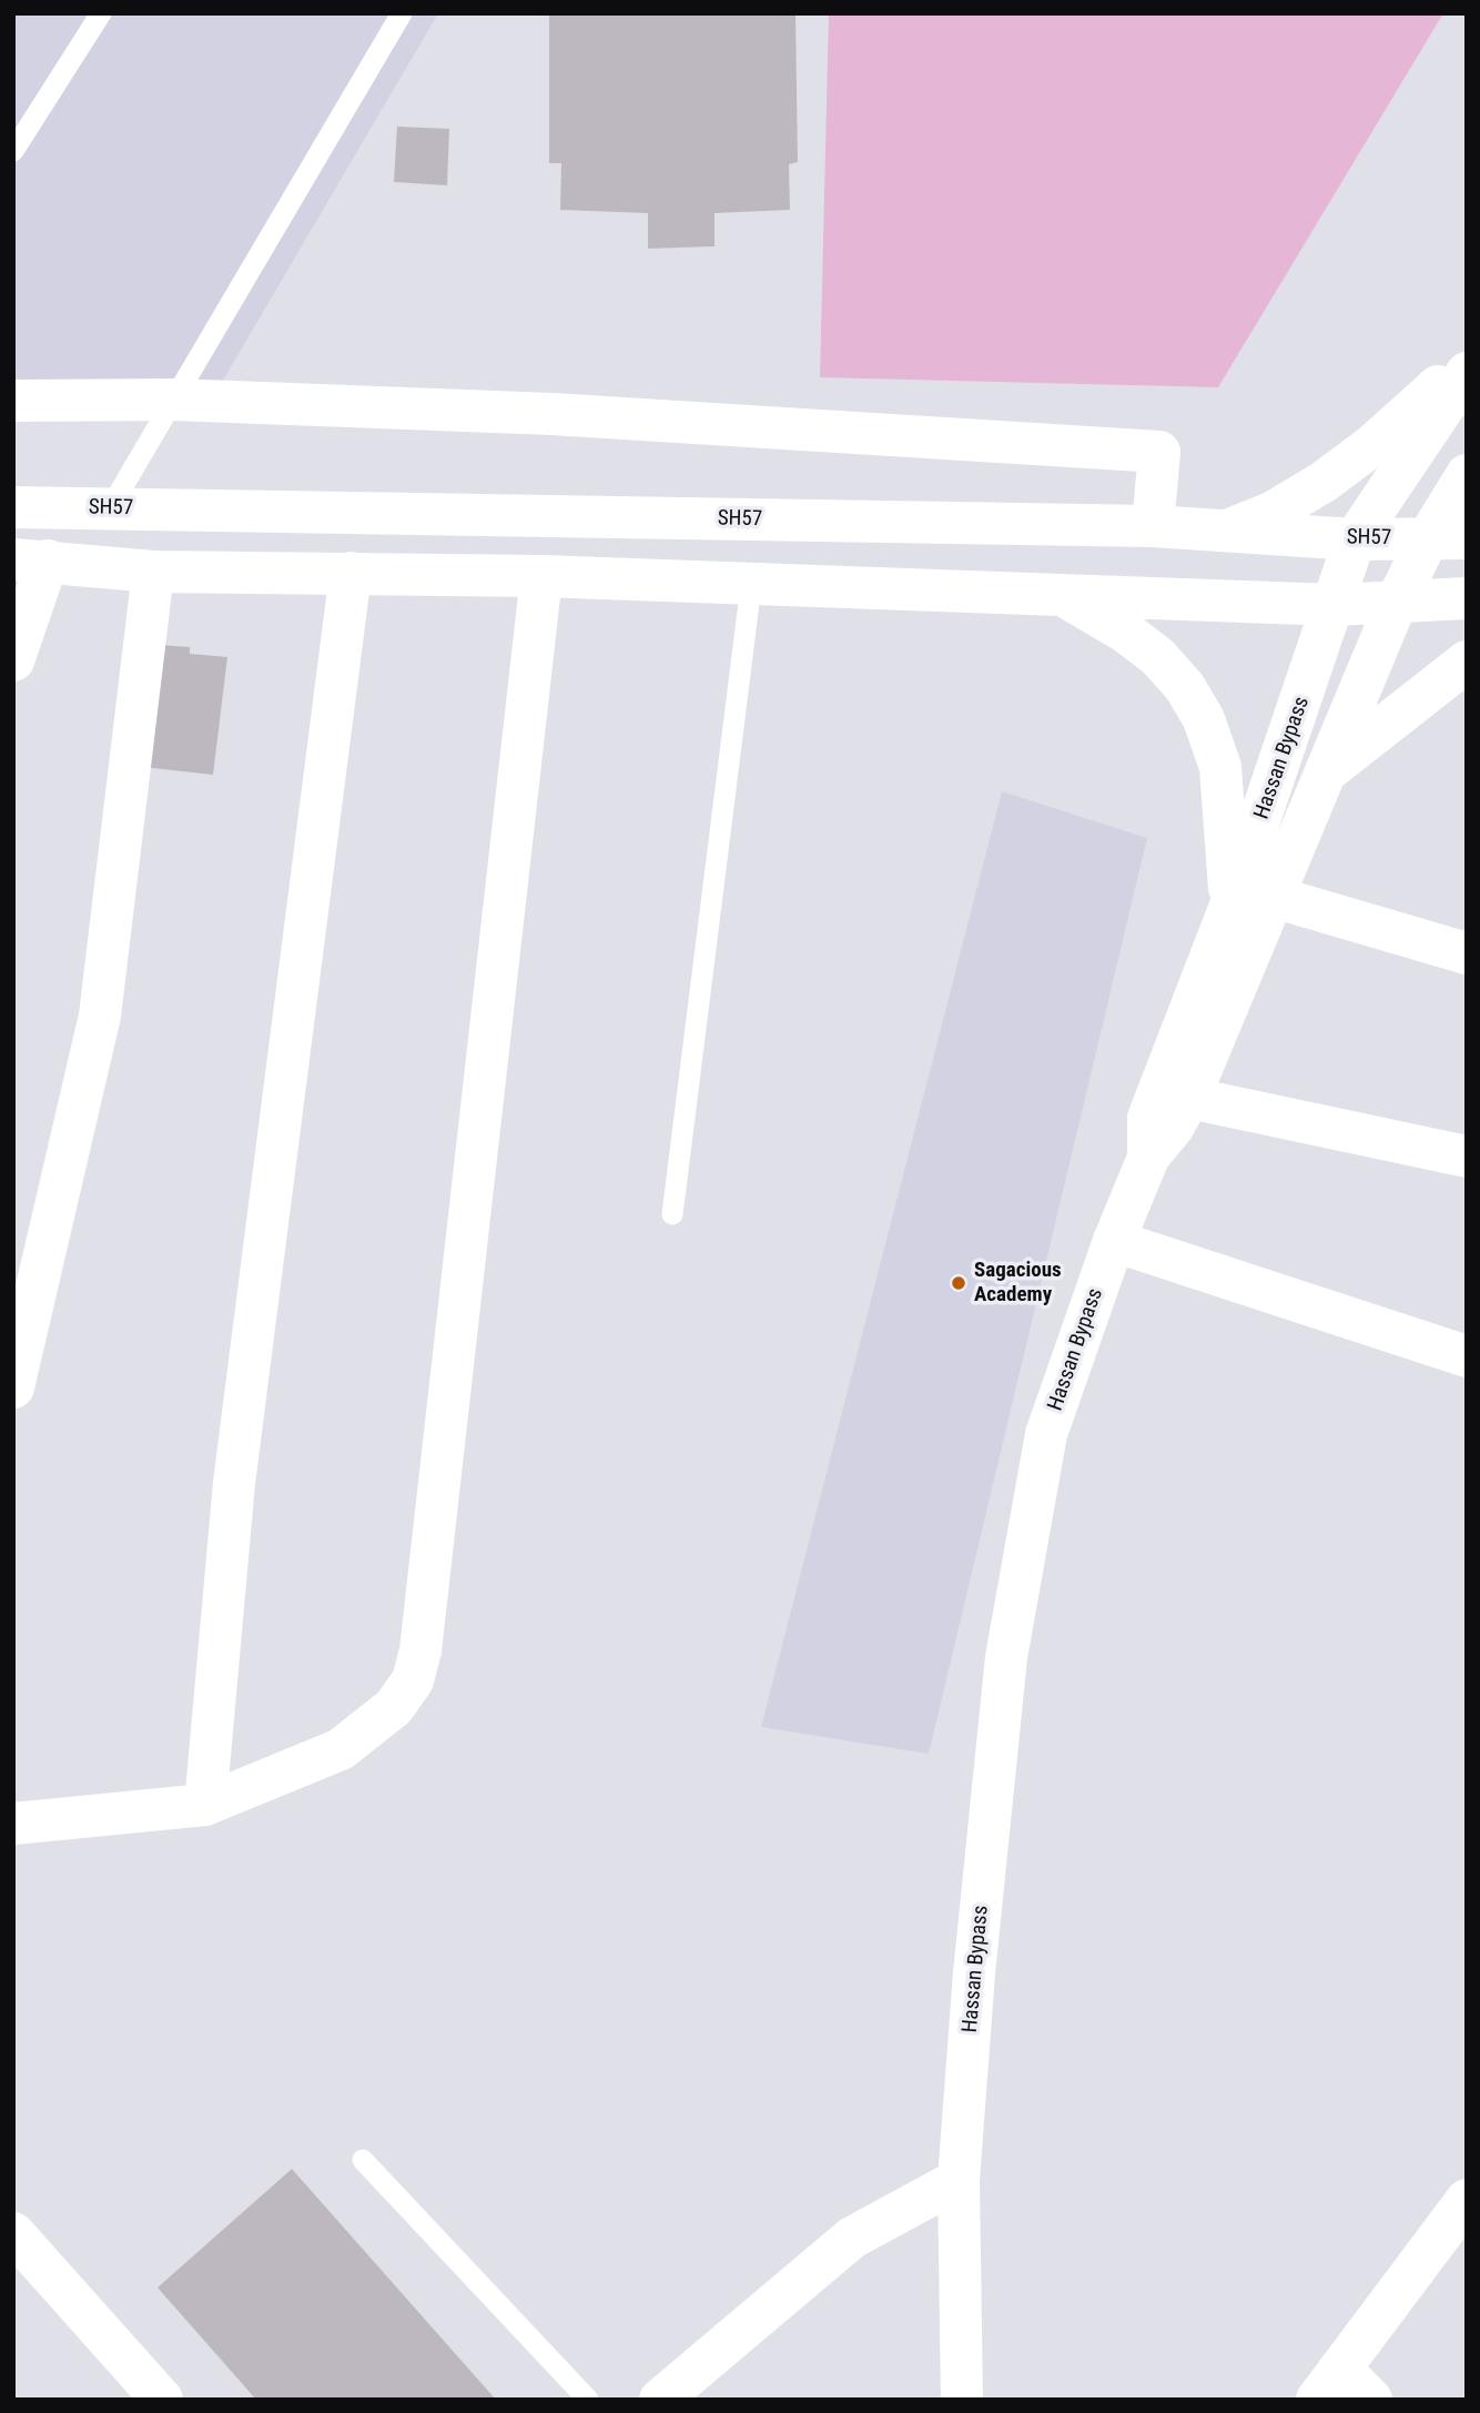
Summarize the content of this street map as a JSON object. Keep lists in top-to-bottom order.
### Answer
{
  "streets": {
    "main road": ["SH57", "Hassan Bypass"]
  },
  "crossings": [
    ["SH57", "Hassan Bypass"]
  ],
  "places": ["Sagacious Academy"]
}
